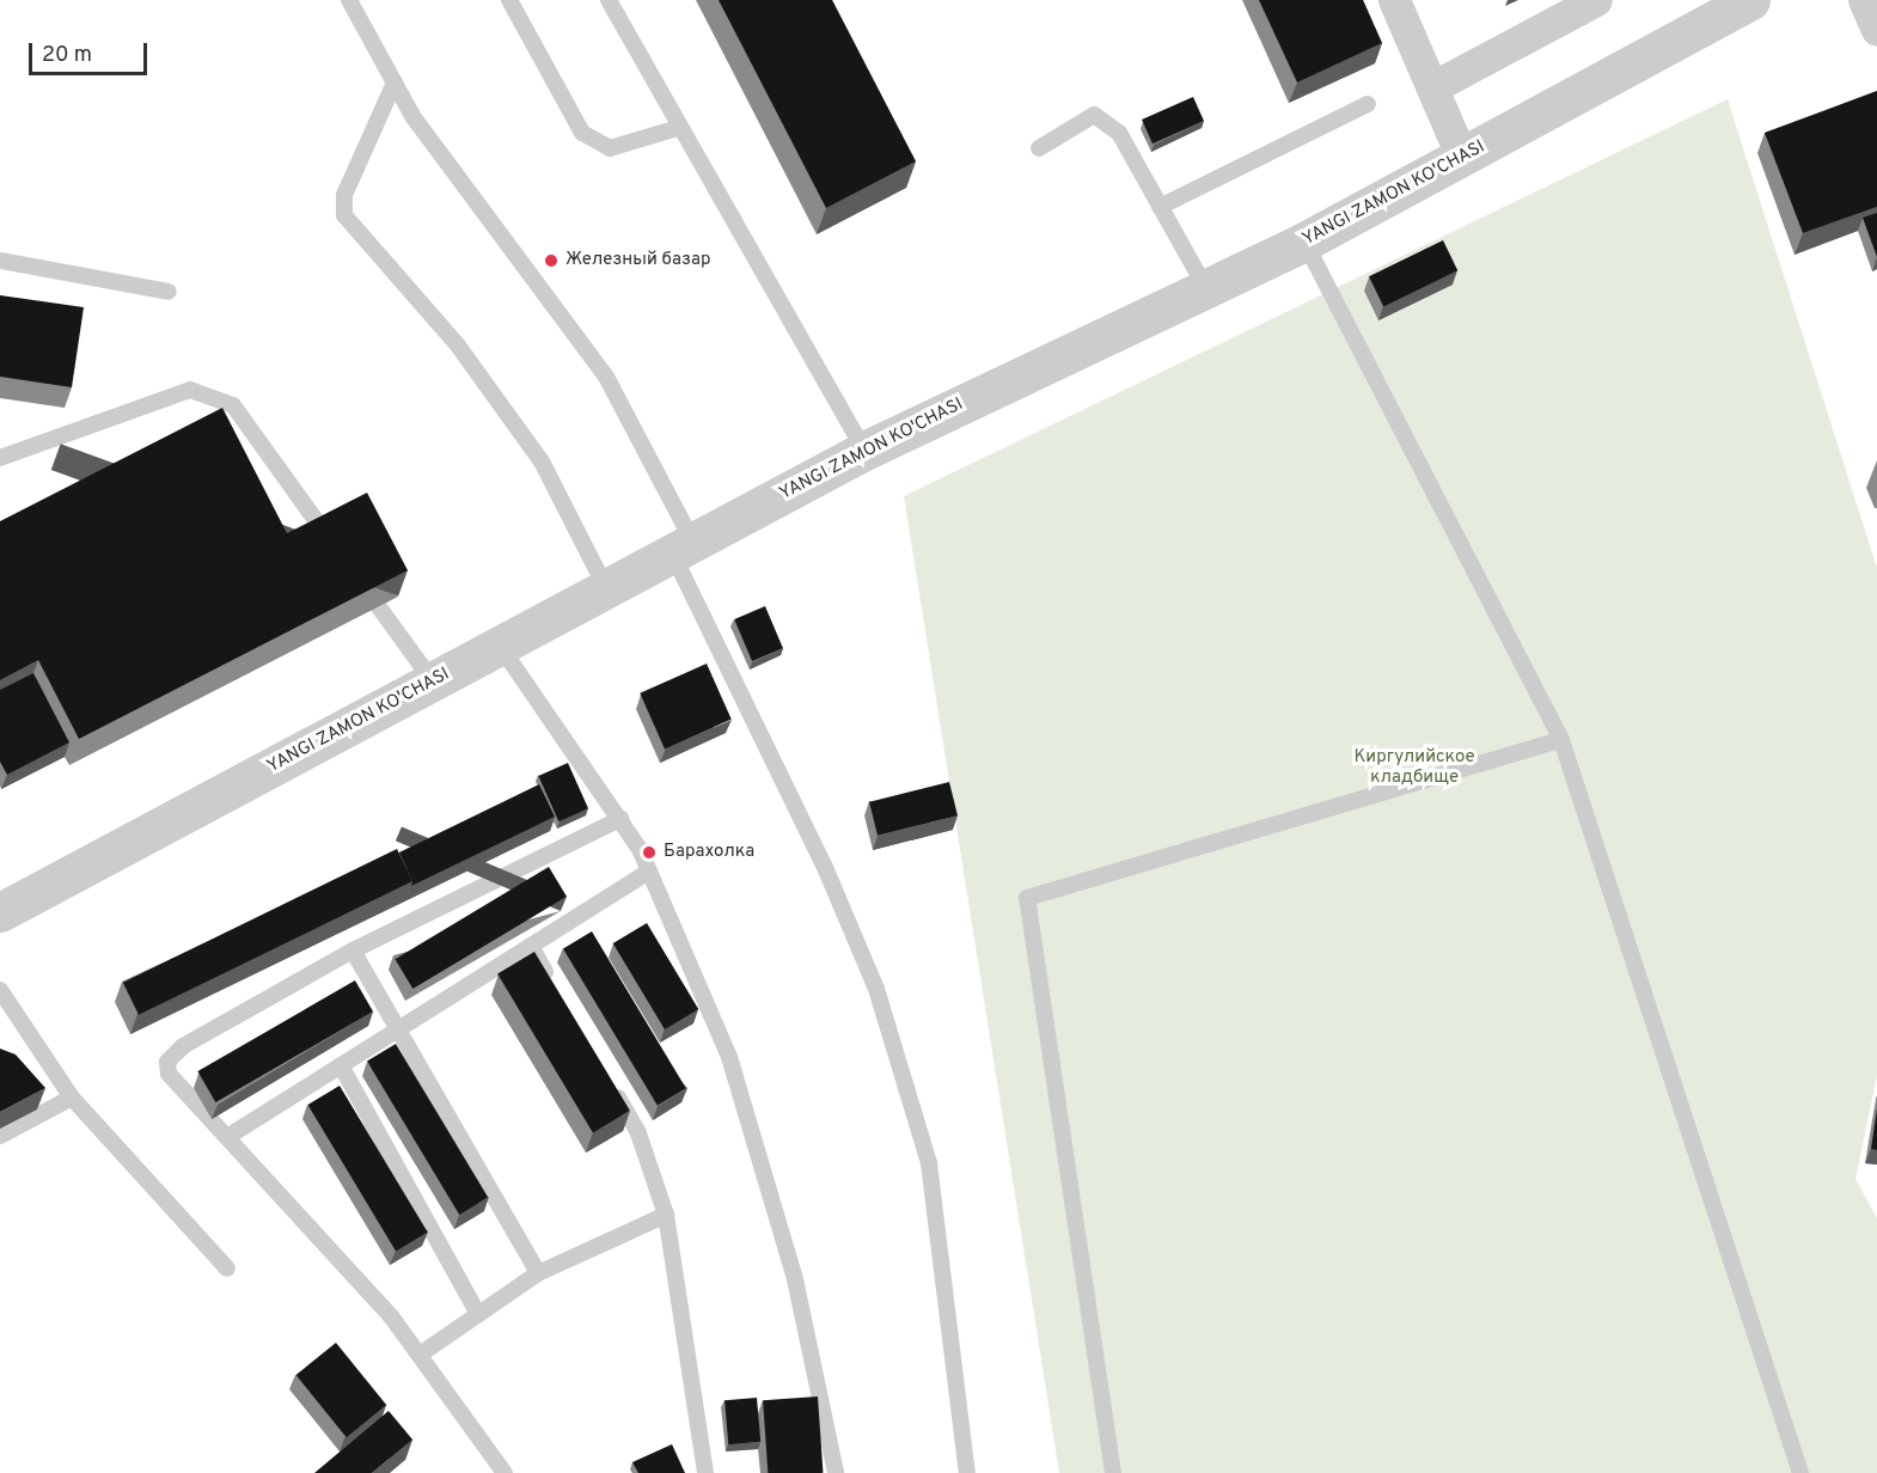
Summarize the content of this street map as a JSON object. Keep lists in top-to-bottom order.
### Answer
{
  "streets": {
    "street": ["YANGI ZAMON KO'CHASI"]
  },
  "parks": ["Киргулийское кладбище"],
  "places": ["Железный базар", "Барахолка"],
  "scale_bar": "20 m"
}
